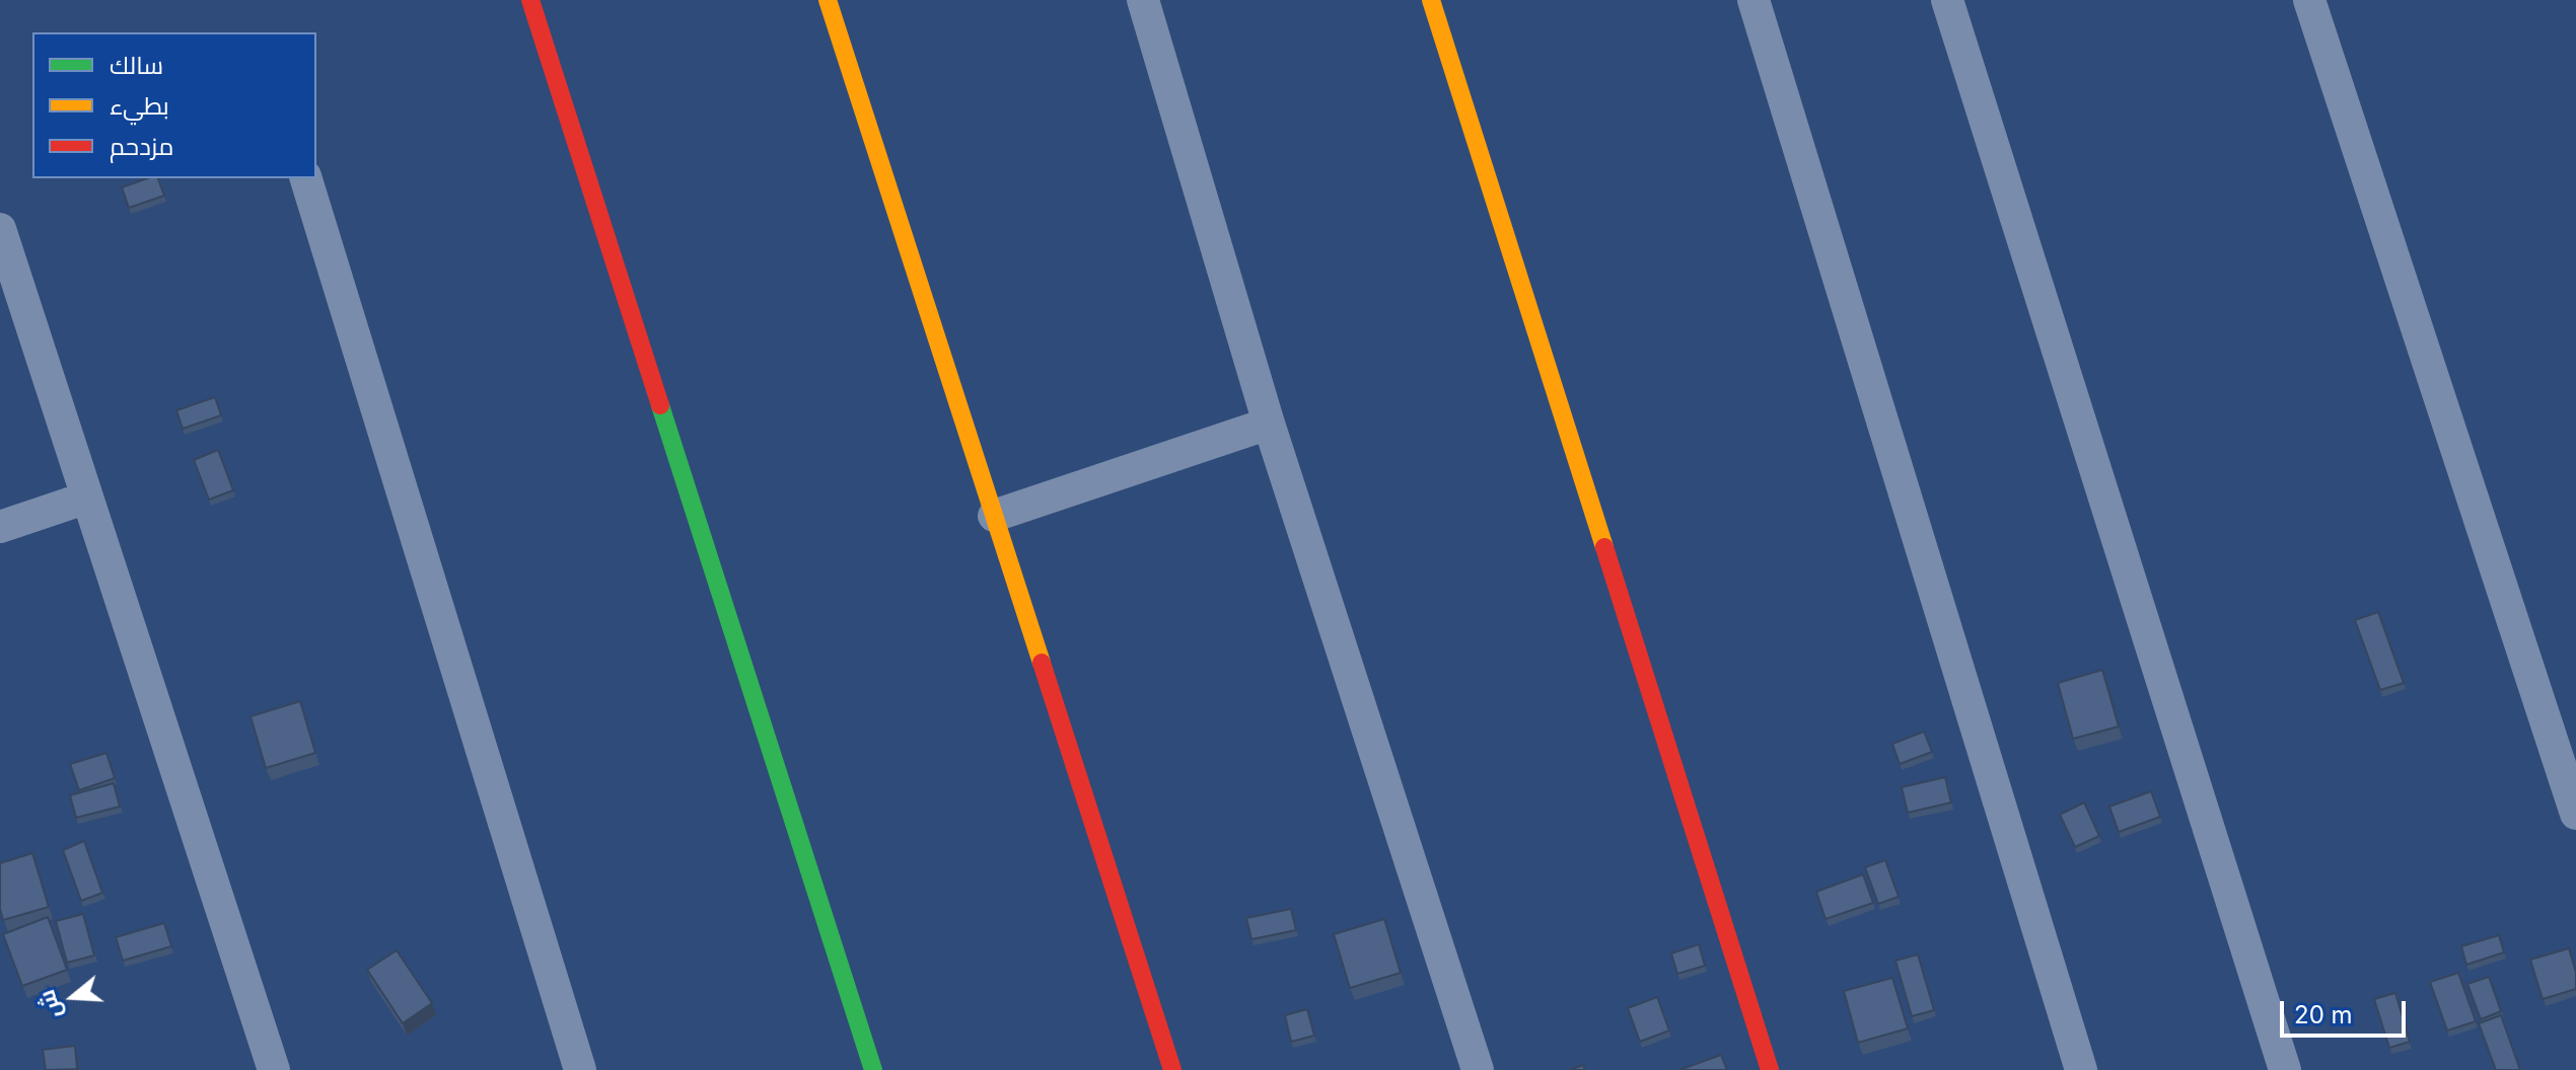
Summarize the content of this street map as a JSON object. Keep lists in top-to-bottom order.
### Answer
{
  "legend": ["سالك", "بطيء", "مزدحم"],
  "scale_bar": "20 m",
  "north": "left"
}
